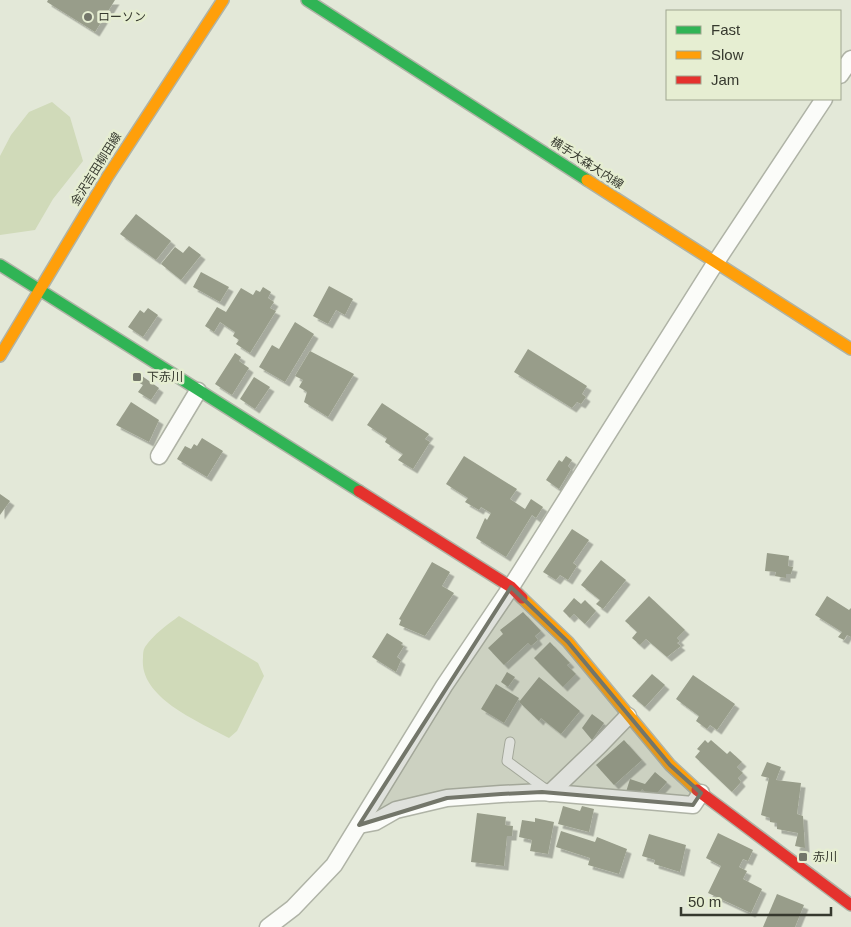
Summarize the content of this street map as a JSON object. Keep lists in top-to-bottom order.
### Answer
{
  "streets": {
    "street": ["横手大森大内線", "金沢吉田柳田線"]
  },
  "places": {
    "other": ["ローソン"],
    "transit": ["下赤川", "赤川"]
  },
  "legend": ["Fast", "Slow", "Jam"],
  "scale_bar": "50 m"
}
